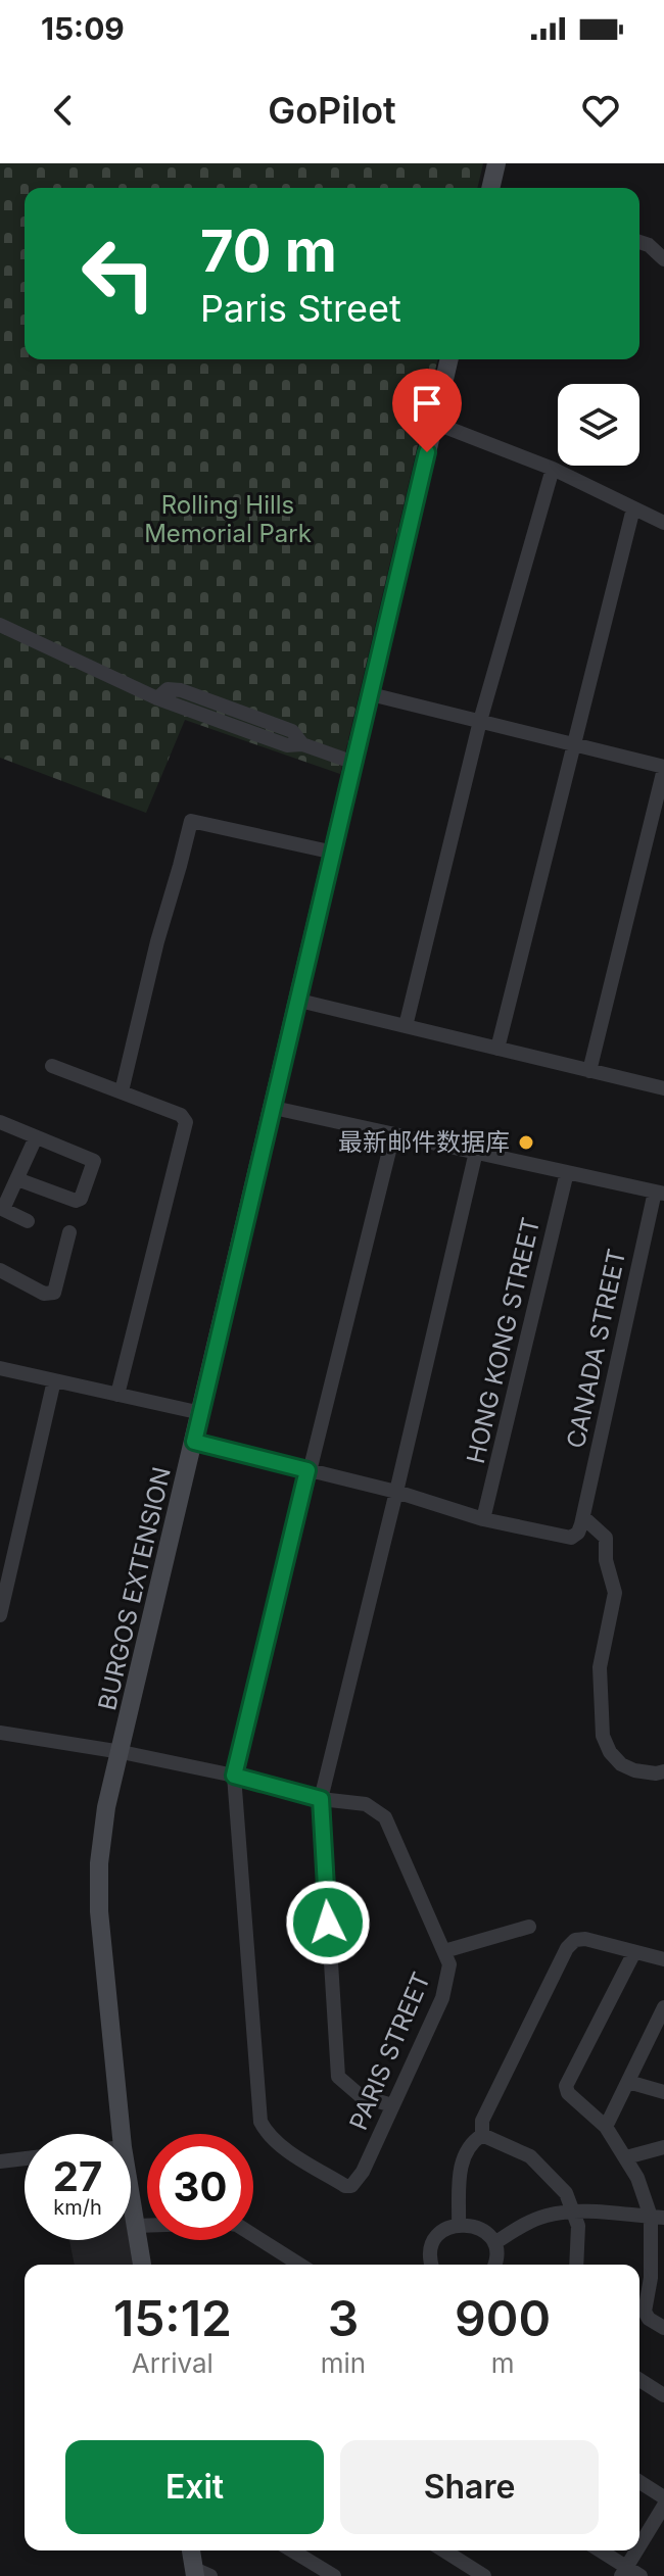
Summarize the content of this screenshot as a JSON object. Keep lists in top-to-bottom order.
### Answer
{
  "streets": {
    "main road": ["BURGOS EXTENSION"],
    "street": ["HONG KONG STREET", "CANADA STREET", "PARIS STREET"]
  },
  "crossings": [
    ["BURGOS EXTENSION", "PARIS STREET"]
  ],
  "parks": ["Rolling Hills Memorial Park"],
  "places": ["最新邮件数据库"],
  "page": {
    "status": "15:09",
    "header": "GoPilot",
    "turn": ["70 m", "Paris Street"],
    "speed": "27 km/h",
    "limit": "30",
    "eta": [
      "15:12",
      "Arrival",
      "3",
      "min",
      "900",
      "m"
    ],
    "buttons": ["Exit", "Share"]
  }
}
